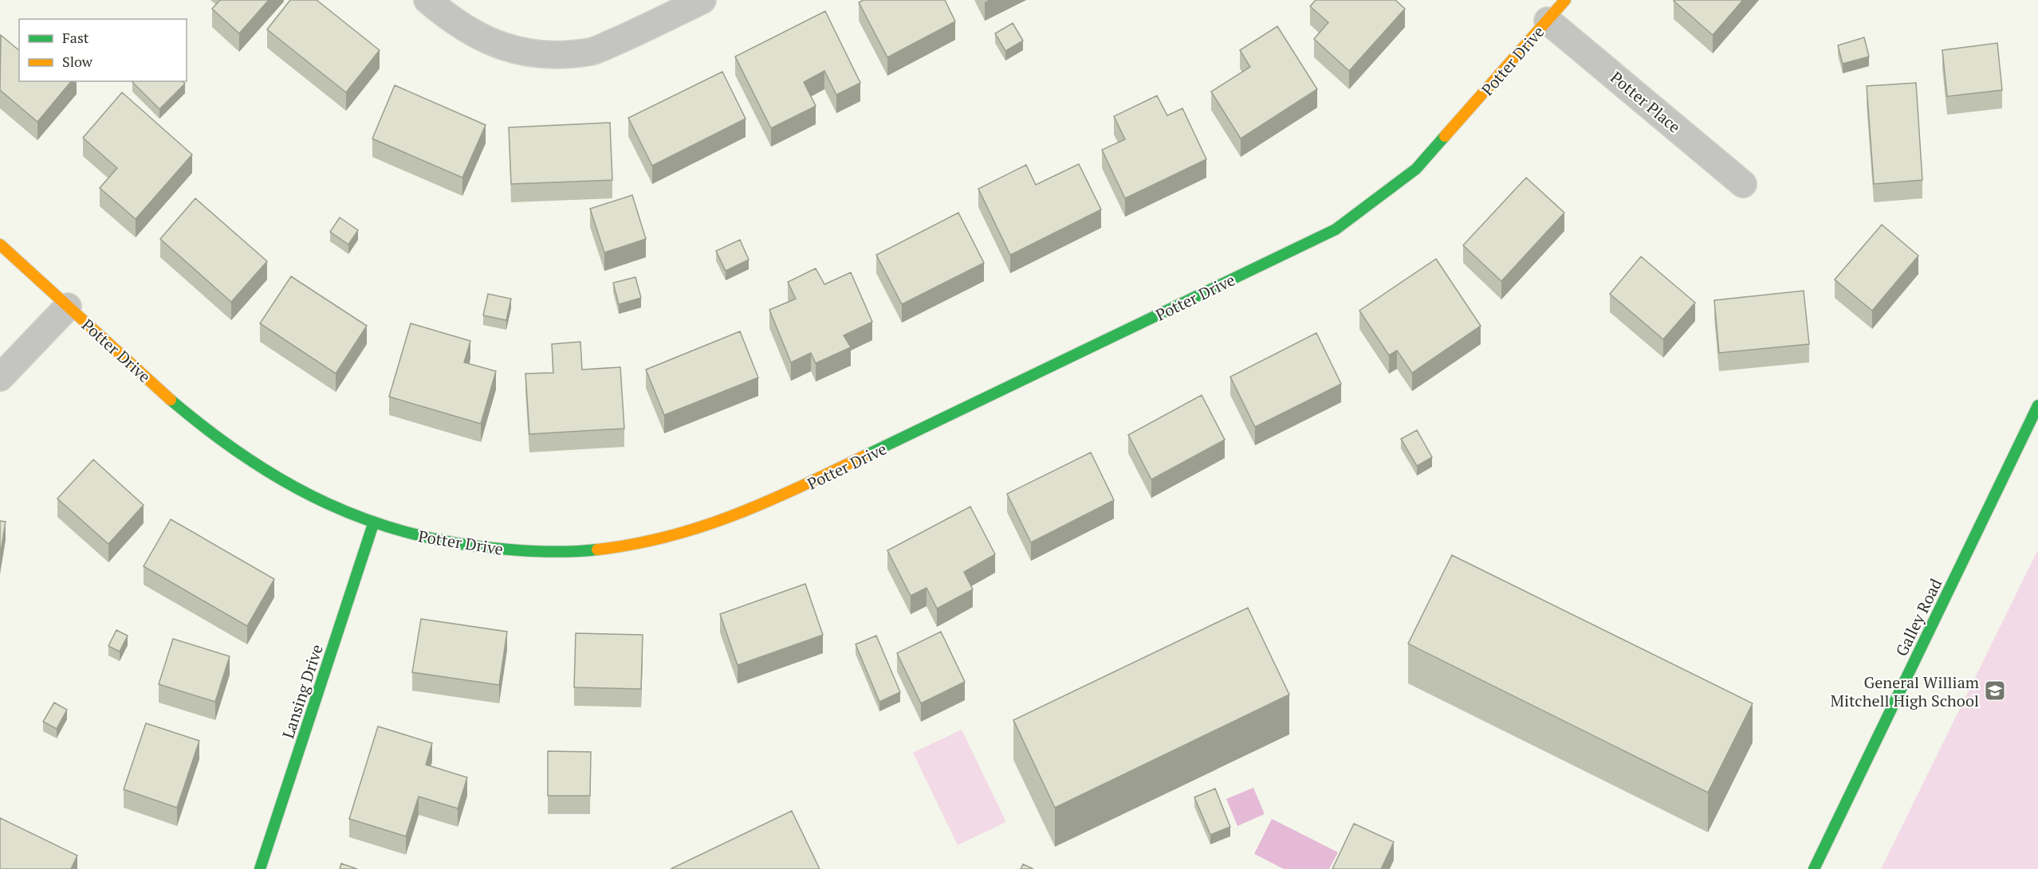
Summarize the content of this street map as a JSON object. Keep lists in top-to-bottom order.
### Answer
{
  "streets": {
    "street": [
      "Potter Drive",
      "Potter Place",
      "Galley Road",
      "Lansing Drive"
    ]
  },
  "crossings": [
    ["Potter Drive", "Potter Place"],
    ["Potter Drive", "Lansing Drive"]
  ],
  "places": {
    "school or university": ["General William Mitchell High School"]
  },
  "legend": ["Fast", "Slow"]
}
